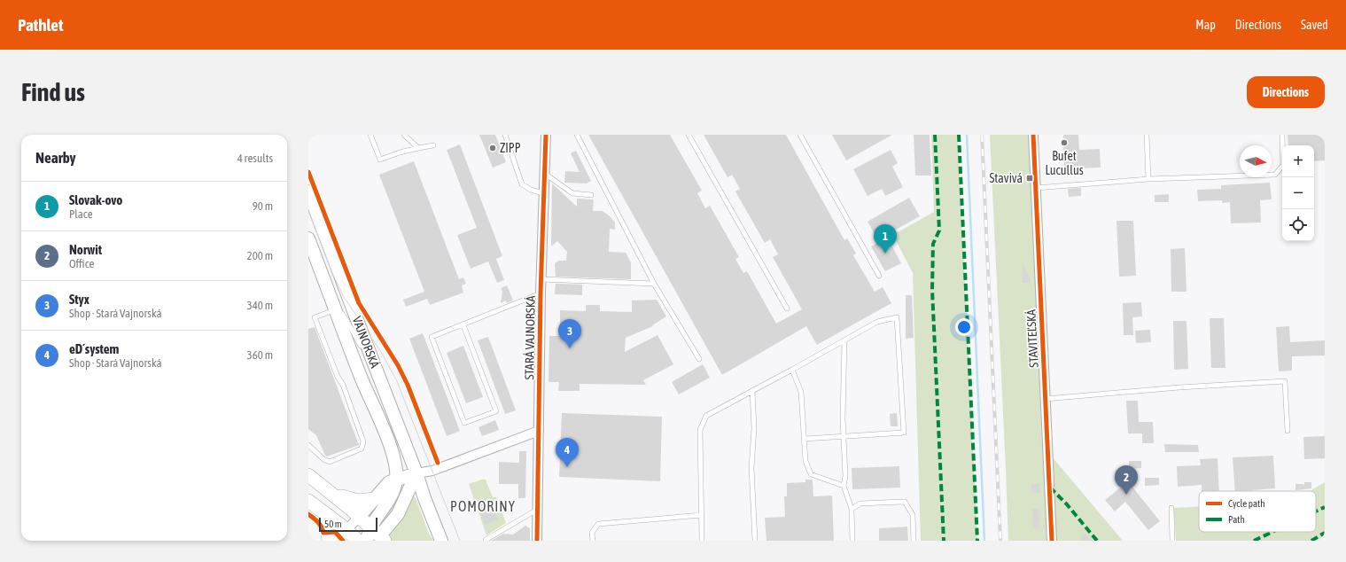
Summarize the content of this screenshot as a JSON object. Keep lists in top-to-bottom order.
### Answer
{
  "streets": {
    "main road": ["VAJNORSKÁ"],
    "street": ["STARÁ VAJNORSKÁ", "STAVITEĽSKÁ"]
  },
  "districts": ["POMORINY"],
  "places": {
    "other": ["Bufet Lucullus", "ZIPP"],
    "transit": ["Stavivá"]
  },
  "legend": ["Cycle path", "Path"],
  "scale_bar": "50 m",
  "north": "right",
  "page": {
    "header": "Pathlet",
    "nav": ["Map", "Directions", "Saved"],
    "buttons": "Directions",
    "title": "Find us",
    "heading": ["Nearby", "4 results"],
    "map_buttons": ["+", "−"],
    "list": [
      {
        "mark": "1",
        "name": "Slovak-ovo",
        "note": "Place",
        "value": "90 m"
      },
      {
        "mark": "2",
        "name": "Norwit",
        "note": "Office",
        "value": "200 m"
      },
      {
        "mark": "3",
        "name": "Styx",
        "note": "Shop · Stará Vajnorská",
        "value": "340 m"
      },
      {
        "mark": "4",
        "name": "eD´system",
        "note": "Shop · Stará Vajnorská",
        "value": "360 m"
      }
    ],
    "pins": [
      "1",
      "3",
      "4",
      "2"
    ],
    "scale": "50 m"
  }
}
